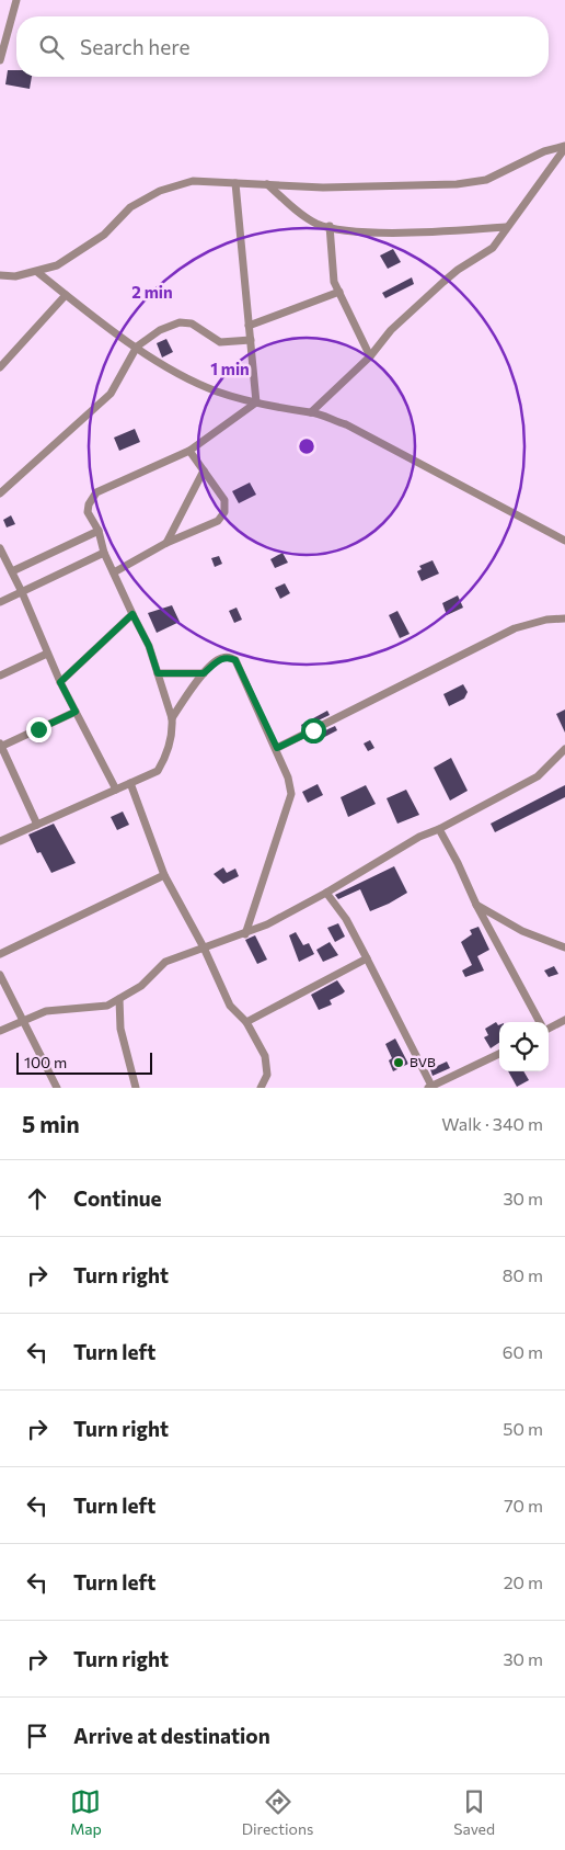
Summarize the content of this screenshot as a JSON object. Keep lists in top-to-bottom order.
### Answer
{
  "places": ["BVB"],
  "scale_bar": "100 m",
  "page": {
    "search": "Search here",
    "scale": "100 m",
    "heading": ["5 min", "Walk · 340 m"],
    "list": [
      ["Continue", "30 m"],
      ["Turn right", "80 m"],
      ["Turn left", "60 m"],
      ["Turn right", "50 m"],
      ["Turn left", "70 m"],
      ["Turn left", "20 m"],
      ["Turn right", "30 m"],
      "Arrive at destination"
    ],
    "nav": ["Map", "Directions", "Saved"]
  },
  "rings": ["2 min", "1 min"]
}
